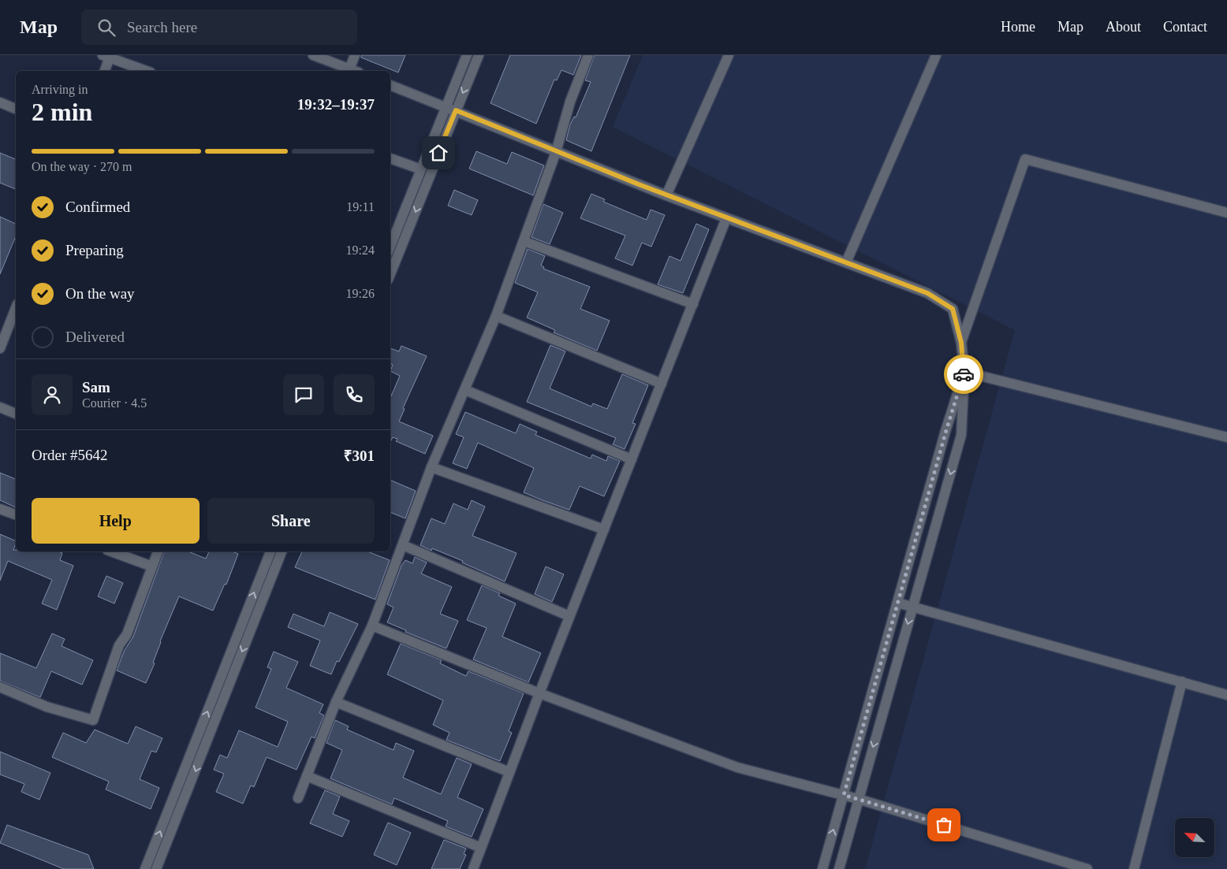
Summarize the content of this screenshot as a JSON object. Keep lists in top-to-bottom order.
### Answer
{
  "north": "top left",
  "page": {
    "header": "Map",
    "search": "Search here",
    "nav": [
      "Home",
      "Map",
      "About",
      "Contact"
    ],
    "heading": ["2 min", "Arriving in", "19:32–19:37"],
    "panel": [
      "Sam",
      "Courier · 4.5",
      "Order #5642",
      "₹301"
    ],
    "bar": "On the way · 270 m",
    "list": [
      ["Confirmed", "19:11"],
      ["Preparing", "19:24"],
      ["On the way", "19:26"],
      "Delivered"
    ],
    "buttons": ["Help", "Share"]
  }
}
